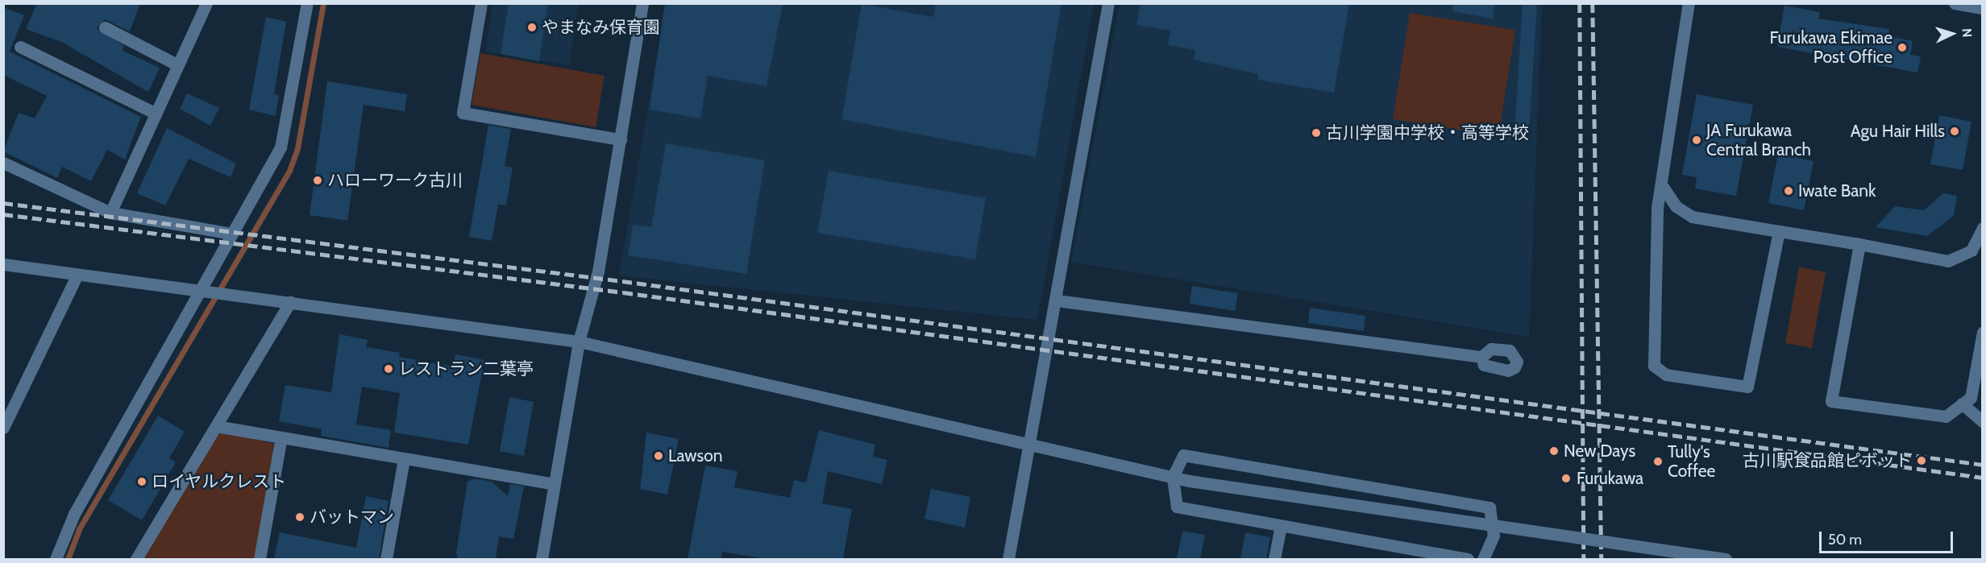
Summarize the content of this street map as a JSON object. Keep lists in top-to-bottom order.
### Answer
{
  "places": [
    "やまなみ保育園",
    "Furukawa Ekimae Post Office",
    "Agu Hair Hills",
    "古川学園中学校・高等学校",
    "JA Furukawa Central Branch",
    "ハローワーク古川",
    "Iwate Bank",
    "レストラン二葉亭",
    "New Days",
    "Lawson",
    "古川駅食品館ピボット",
    "Tully's Coffee",
    "Furukawa",
    "ロイヤルクレスト",
    "バットマン"
  ],
  "scale_bar": "50 m",
  "north": "right"
}
